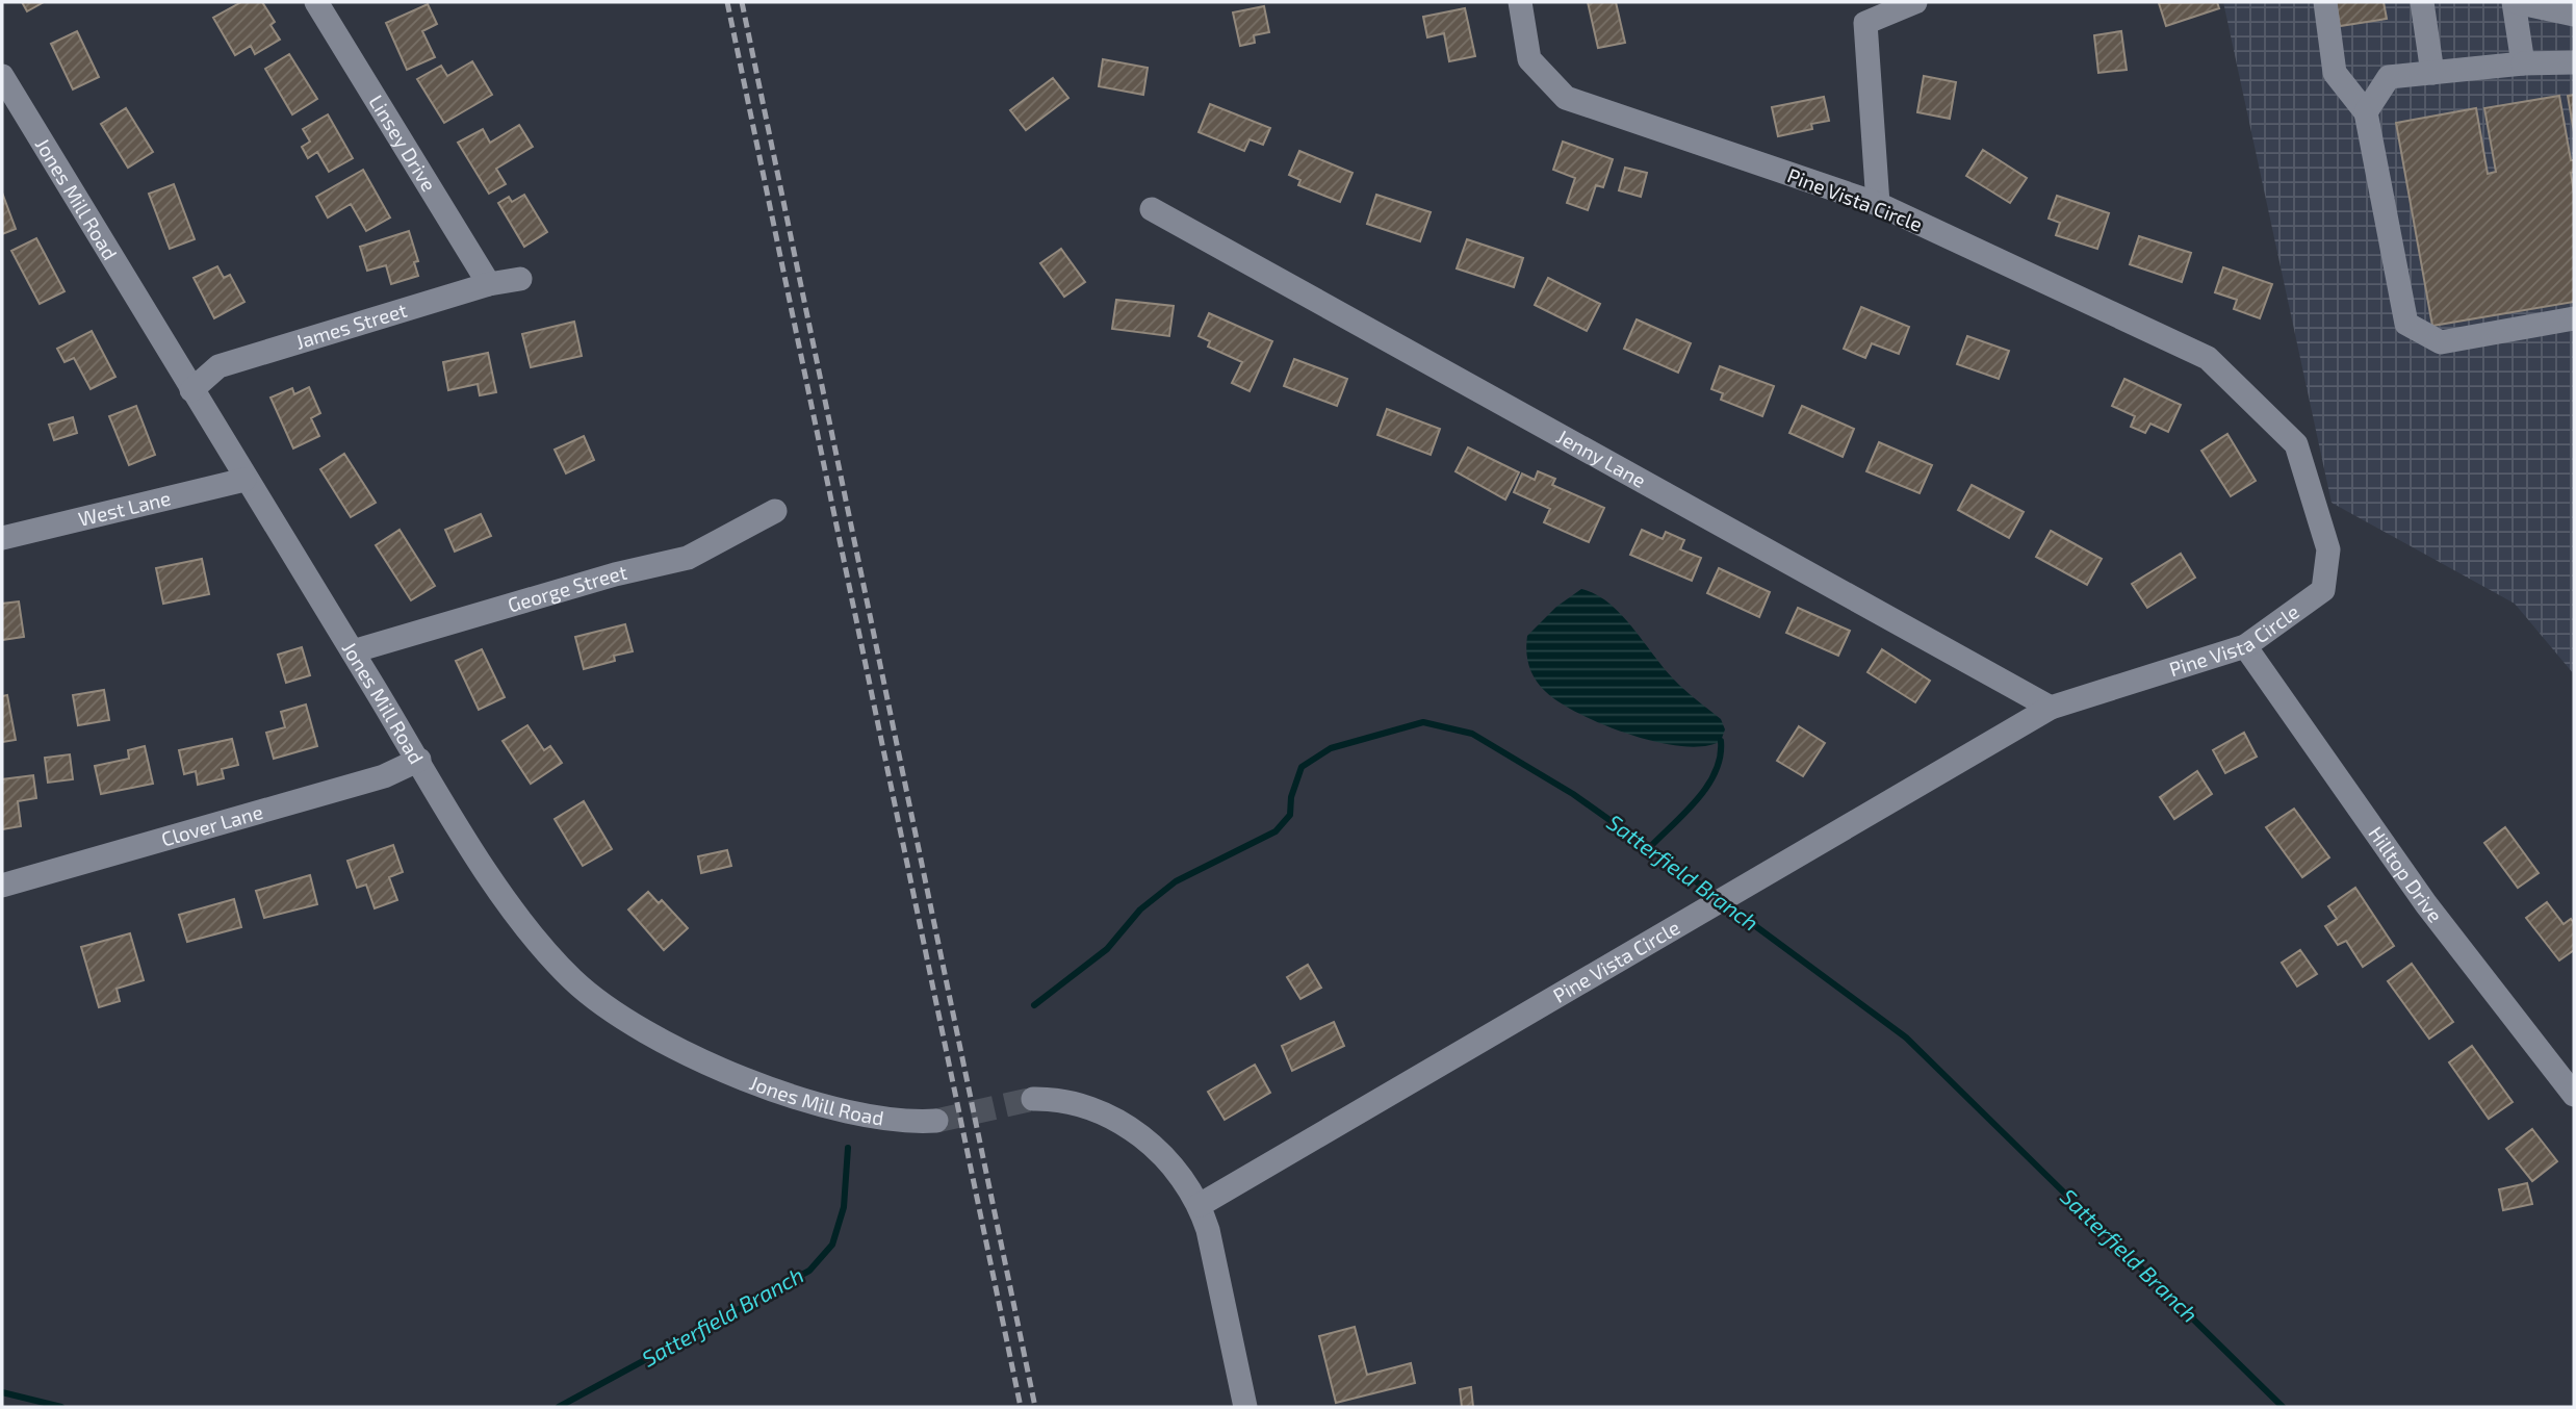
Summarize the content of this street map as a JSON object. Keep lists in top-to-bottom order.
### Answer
{
  "streets": {
    "street": [
      "Linsey Drive",
      "Jones Mill Road",
      "Pine Vista Circle",
      "James Street",
      "Jenny Lane",
      "West Lane",
      "George Street",
      "Clover Lane",
      "Hilltop Drive"
    ]
  },
  "crossings": [
    ["Linsey Drive", "James Street"],
    ["Jones Mill Road", "James Street"],
    ["Jones Mill Road", "West Lane"],
    ["Jones Mill Road", "George Street"],
    ["Jones Mill Road", "Clover Lane"],
    ["Pine Vista Circle", "Jenny Lane"],
    ["Pine Vista Circle", "Hilltop Drive"]
  ],
  "water": ["Satterfield Branch"]
}
